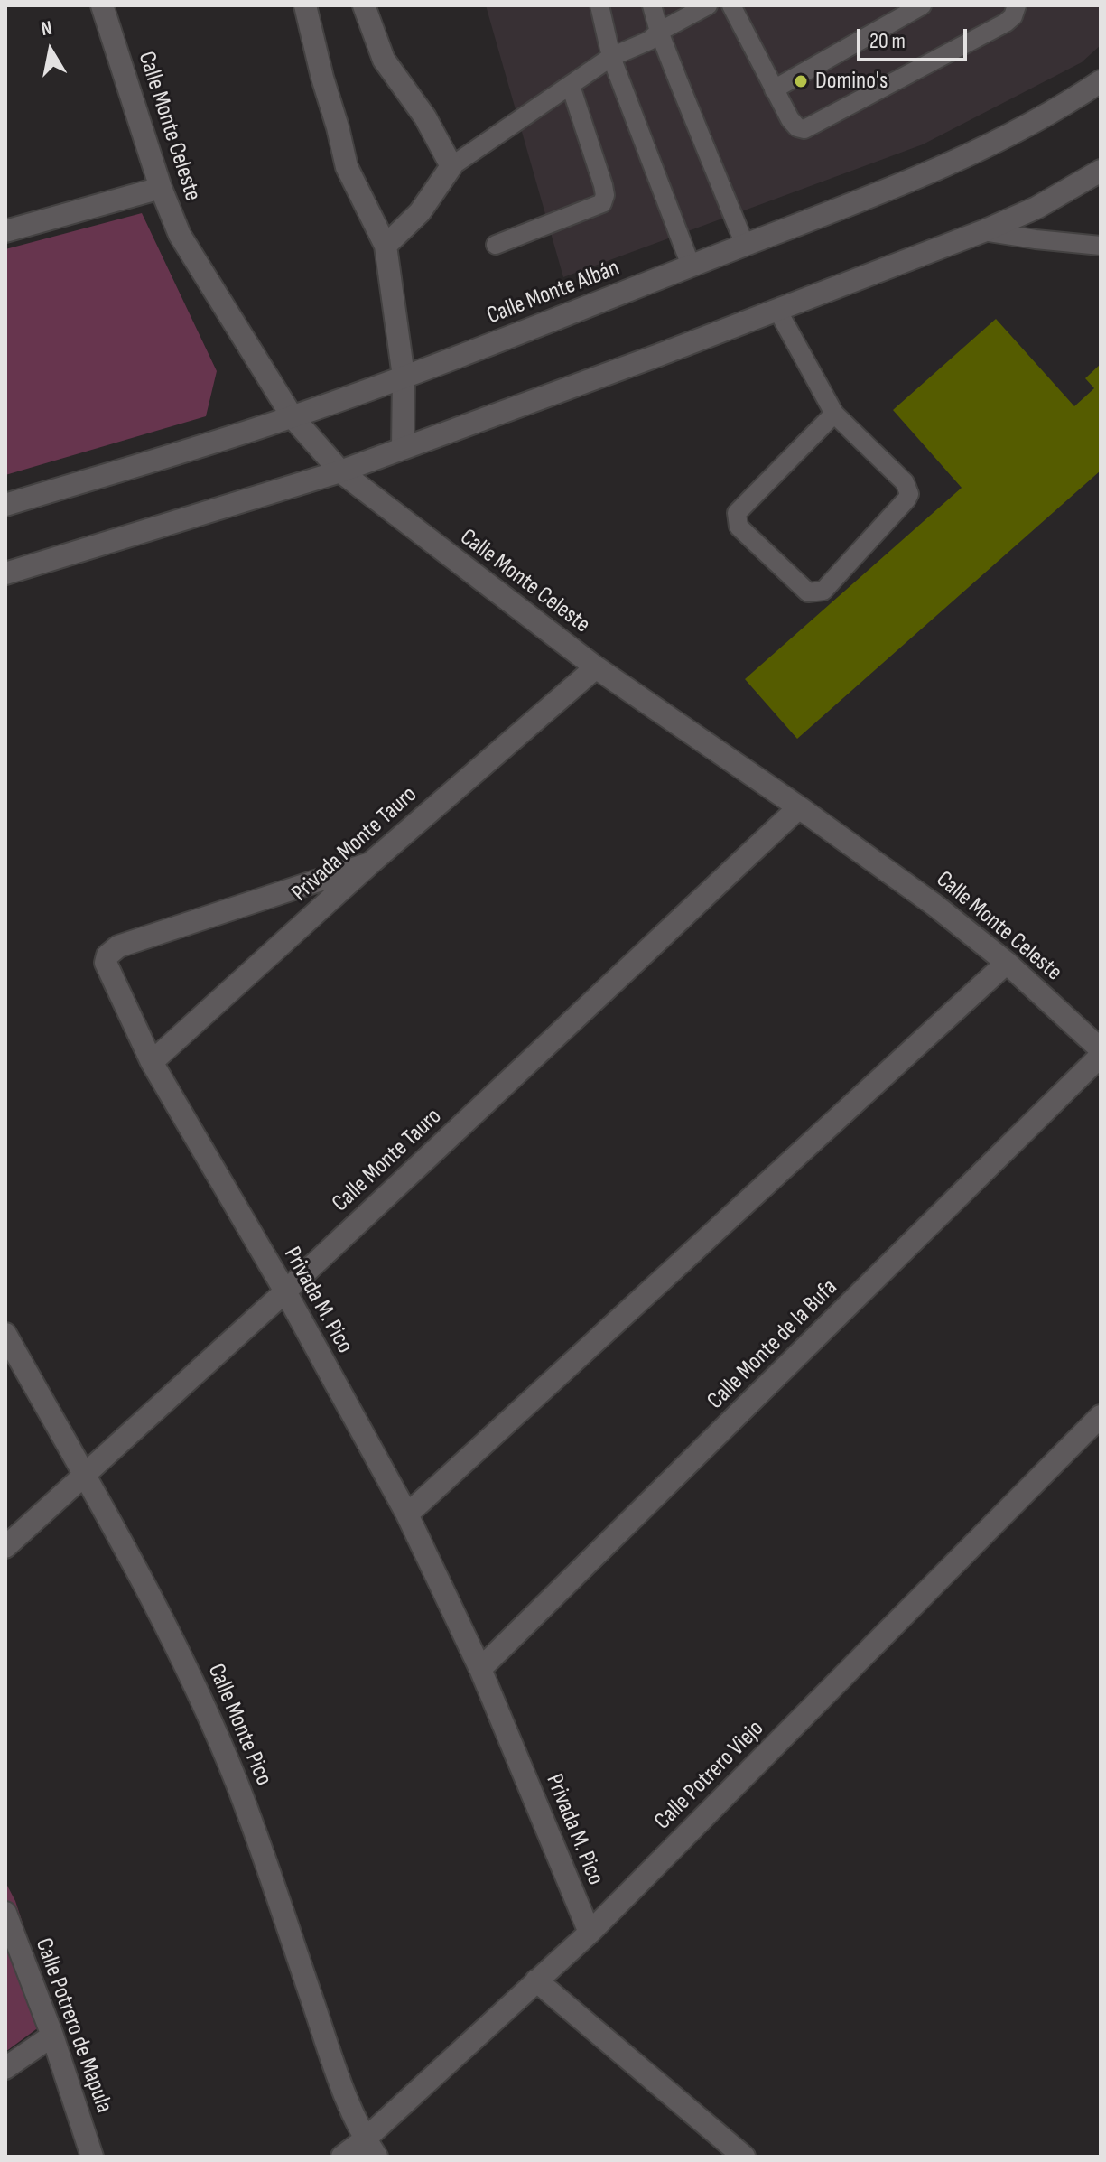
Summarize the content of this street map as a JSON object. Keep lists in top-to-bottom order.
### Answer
{
  "streets": {
    "street": [
      "Calle Monte Celeste",
      "Calle Monte Albán",
      "Privada Monte Tauro",
      "Calle Monte Tauro",
      "Privada M. Pico",
      "Calle Monte de la Bufa",
      "Calle Monte Pico",
      "Calle Potrero Viejo",
      "Calle Potrero de Mapula"
    ]
  },
  "crossings": [
    ["Calle Monte Celeste", "Calle Monte Albán"],
    ["Calle Monte Celeste", "Privada Monte Tauro"],
    ["Calle Monte Celeste", "Calle Monte Tauro"],
    ["Privada Monte Tauro", "Privada M. Pico"],
    ["Calle Monte Tauro", "Privada M. Pico"],
    ["Calle Monte Tauro", "Calle Monte Pico"],
    ["Privada M. Pico", "Calle Monte de la Bufa"],
    ["Privada M. Pico", "Calle Potrero Viejo"],
    ["Calle Monte Pico", "Calle Potrero Viejo"]
  ],
  "places": ["Domino's"],
  "scale_bar": "20 m",
  "north": "top"
}
